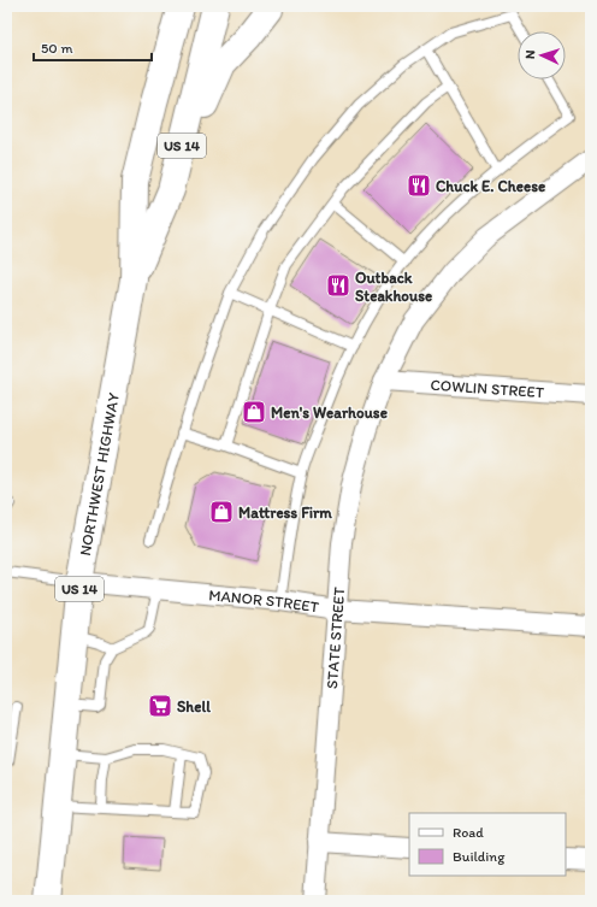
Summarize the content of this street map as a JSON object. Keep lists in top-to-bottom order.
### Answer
{
  "streets": {
    "main road": ["US 14", "NORTHWEST HIGHWAY"],
    "street": ["COWLIN STREET", "MANOR STREET", "STATE STREET"]
  },
  "crossings": [
    ["COWLIN STREET", "STATE STREET"],
    ["NORTHWEST HIGHWAY", "MANOR STREET"],
    ["MANOR STREET", "STATE STREET"]
  ],
  "places": {
    "restaurant": ["Chuck E. Cheese", "Outback Steakhouse"],
    "shop": ["Men's Wearhouse", "Mattress Firm"],
    "supermarket": ["Shell"]
  },
  "legend": ["Road", "Building"],
  "scale_bar": "50 m",
  "north": "left"
}
